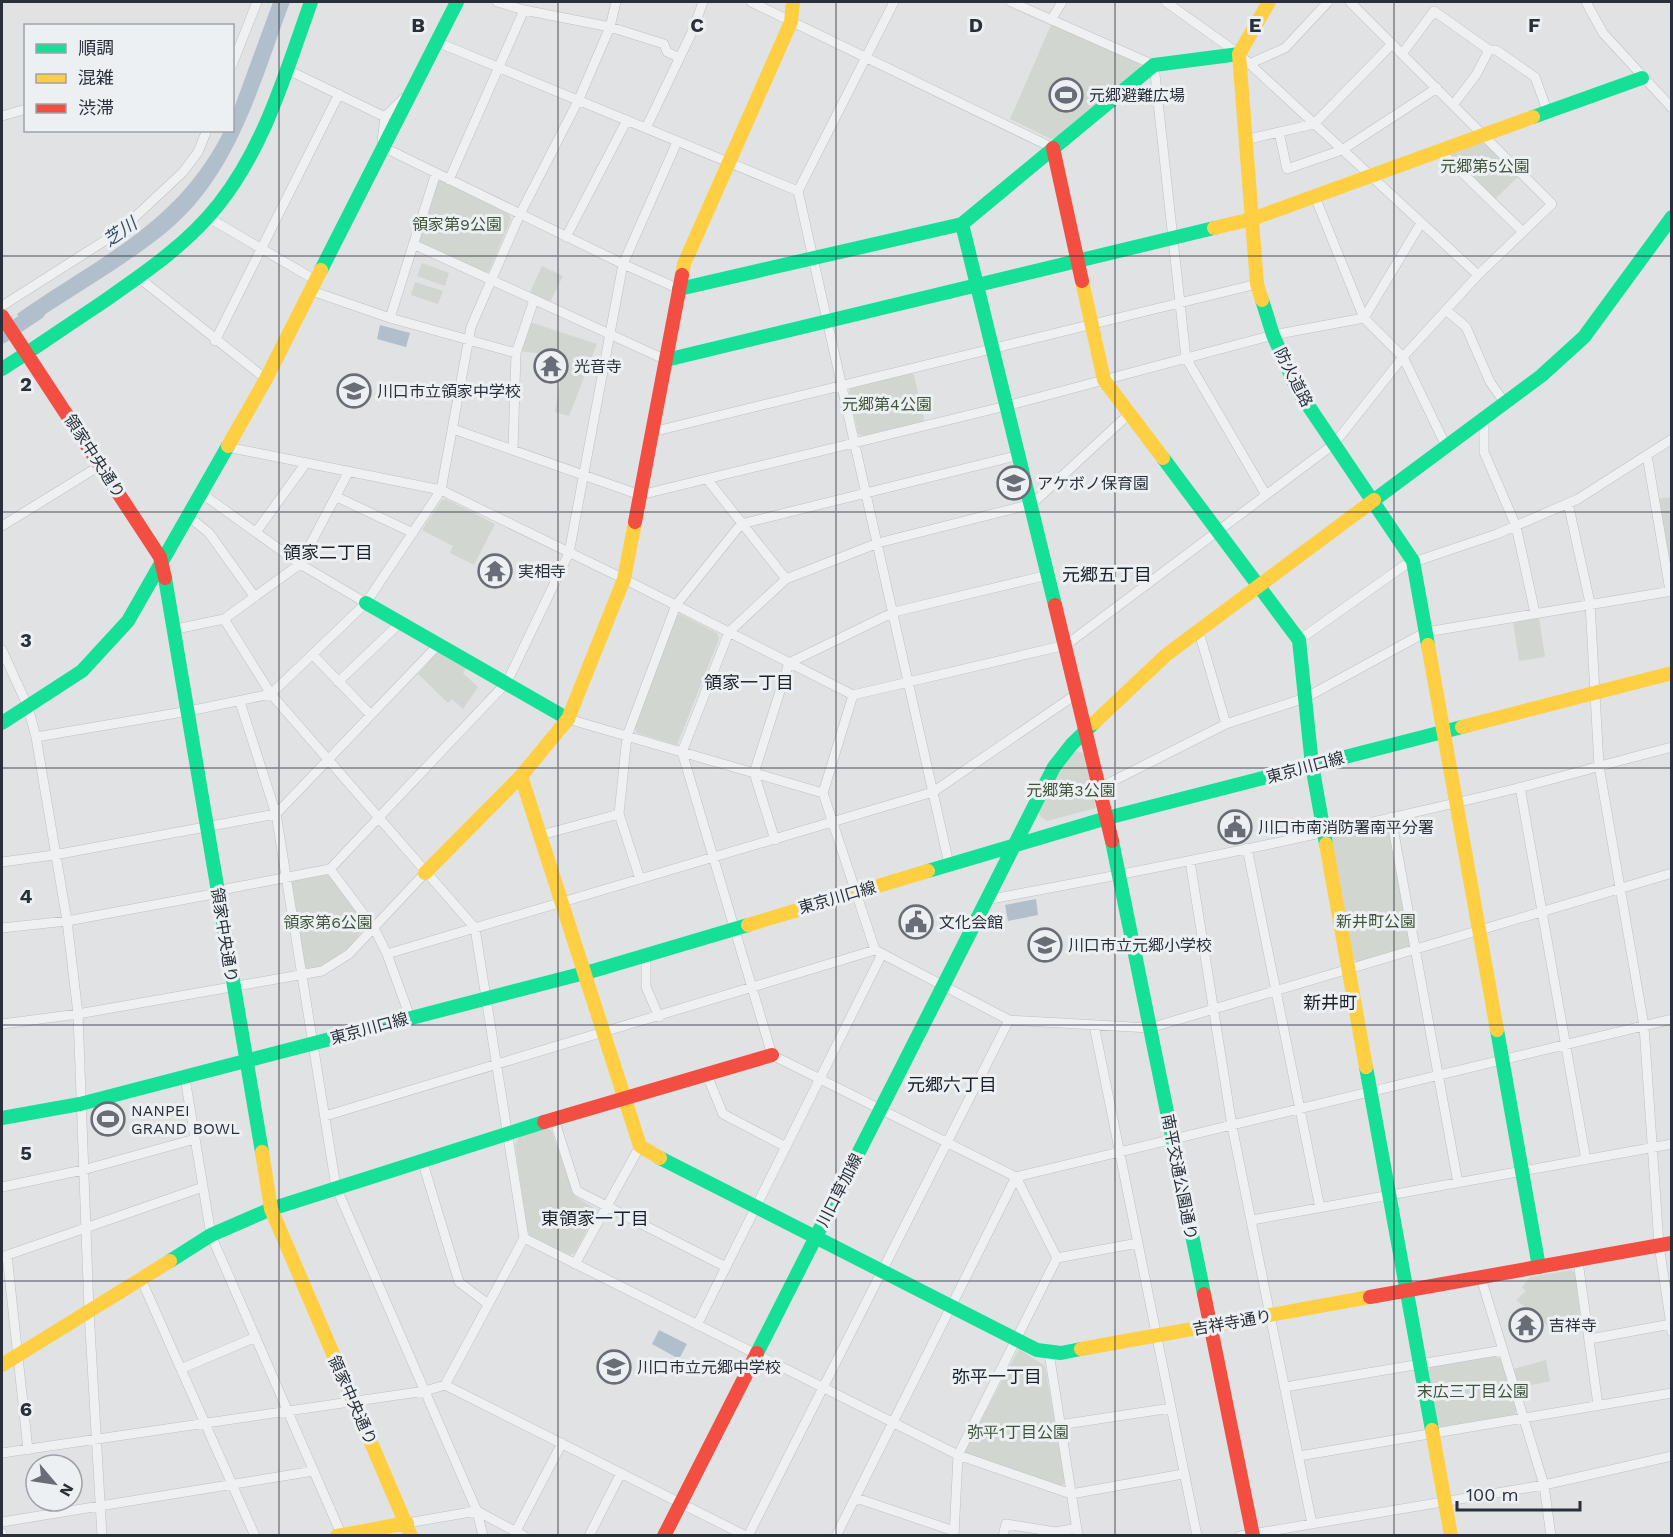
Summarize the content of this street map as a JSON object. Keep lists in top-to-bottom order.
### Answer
{
  "streets": {
    "street": [
      "防火道路",
      "領家中央通り",
      "東京川口線",
      "南平交通公園通り",
      "川口草加線",
      "吉祥寺通り"
    ]
  },
  "crossings": [
    ["防火道路", "東京川口線"],
    ["防火道路", "川口草加線"],
    ["防火道路", "吉祥寺通り"],
    ["領家中央通り", "東京川口線"],
    ["東京川口線", "南平交通公園通り"],
    ["東京川口線", "川口草加線"],
    ["南平交通公園通り", "川口草加線"],
    ["南平交通公園通り", "吉祥寺通り"]
  ],
  "districts": [
    "領家二丁目",
    "元郷五丁目",
    "領家一丁目",
    "新井町",
    "元郷六丁目",
    "東領家一丁目",
    "弥平一丁目"
  ],
  "water": ["芝川"],
  "parks": [
    "元郷第5公園",
    "領家第9公園",
    "元郷第4公園",
    "元郷第3公園",
    "新井町公園",
    "領家第6公園",
    "末広三丁目公園",
    "弥平1丁目公園"
  ],
  "places": {
    "sports": ["元郷避難広場", "NANPEI GRAND BOWL"],
    "temple": ["光音寺", "実相寺", "吉祥寺"],
    "school or university": [
      "川口市立領家中学校",
      "アケボノ保育園",
      "川口市立元郷小学校",
      "川口市立元郷中学校"
    ],
    "public building": ["川口市南消防署南平分署", "文化会館"]
  },
  "legend": ["順調", "混雑", "渋滞"],
  "scale_bar": "100 m",
  "north": "bottom right",
  "grid": {
    "columns": [
      "B",
      "C",
      "D",
      "E",
      "F"
    ],
    "rows": [
      "2",
      "3",
      "4",
      "5",
      "6"
    ]
  }
}
